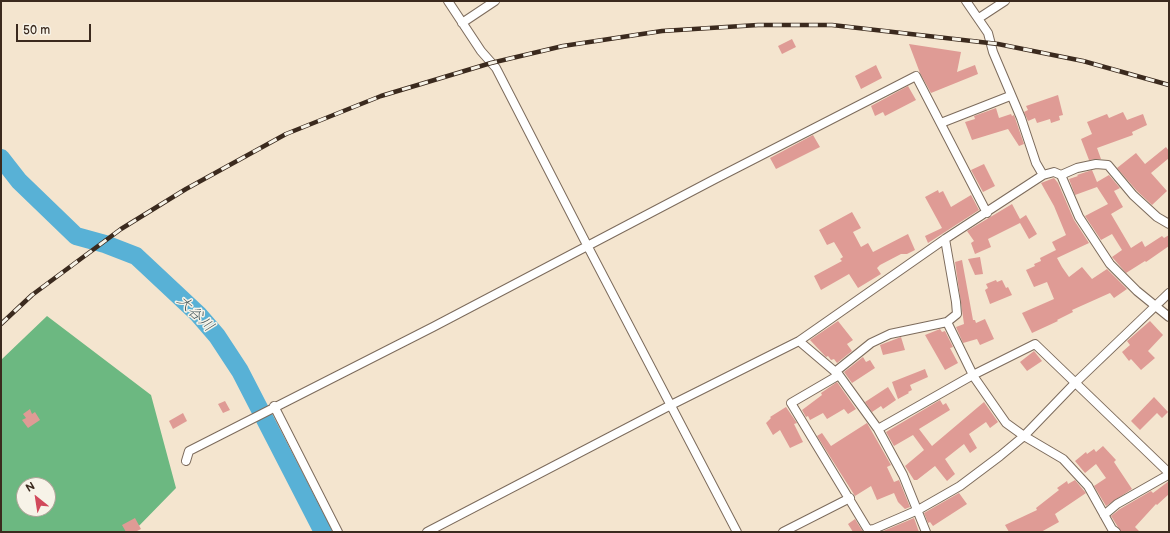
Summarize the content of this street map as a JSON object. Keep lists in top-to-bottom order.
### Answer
{
  "water": ["大谷川"],
  "scale_bar": "50 m",
  "north": "top left"
}
